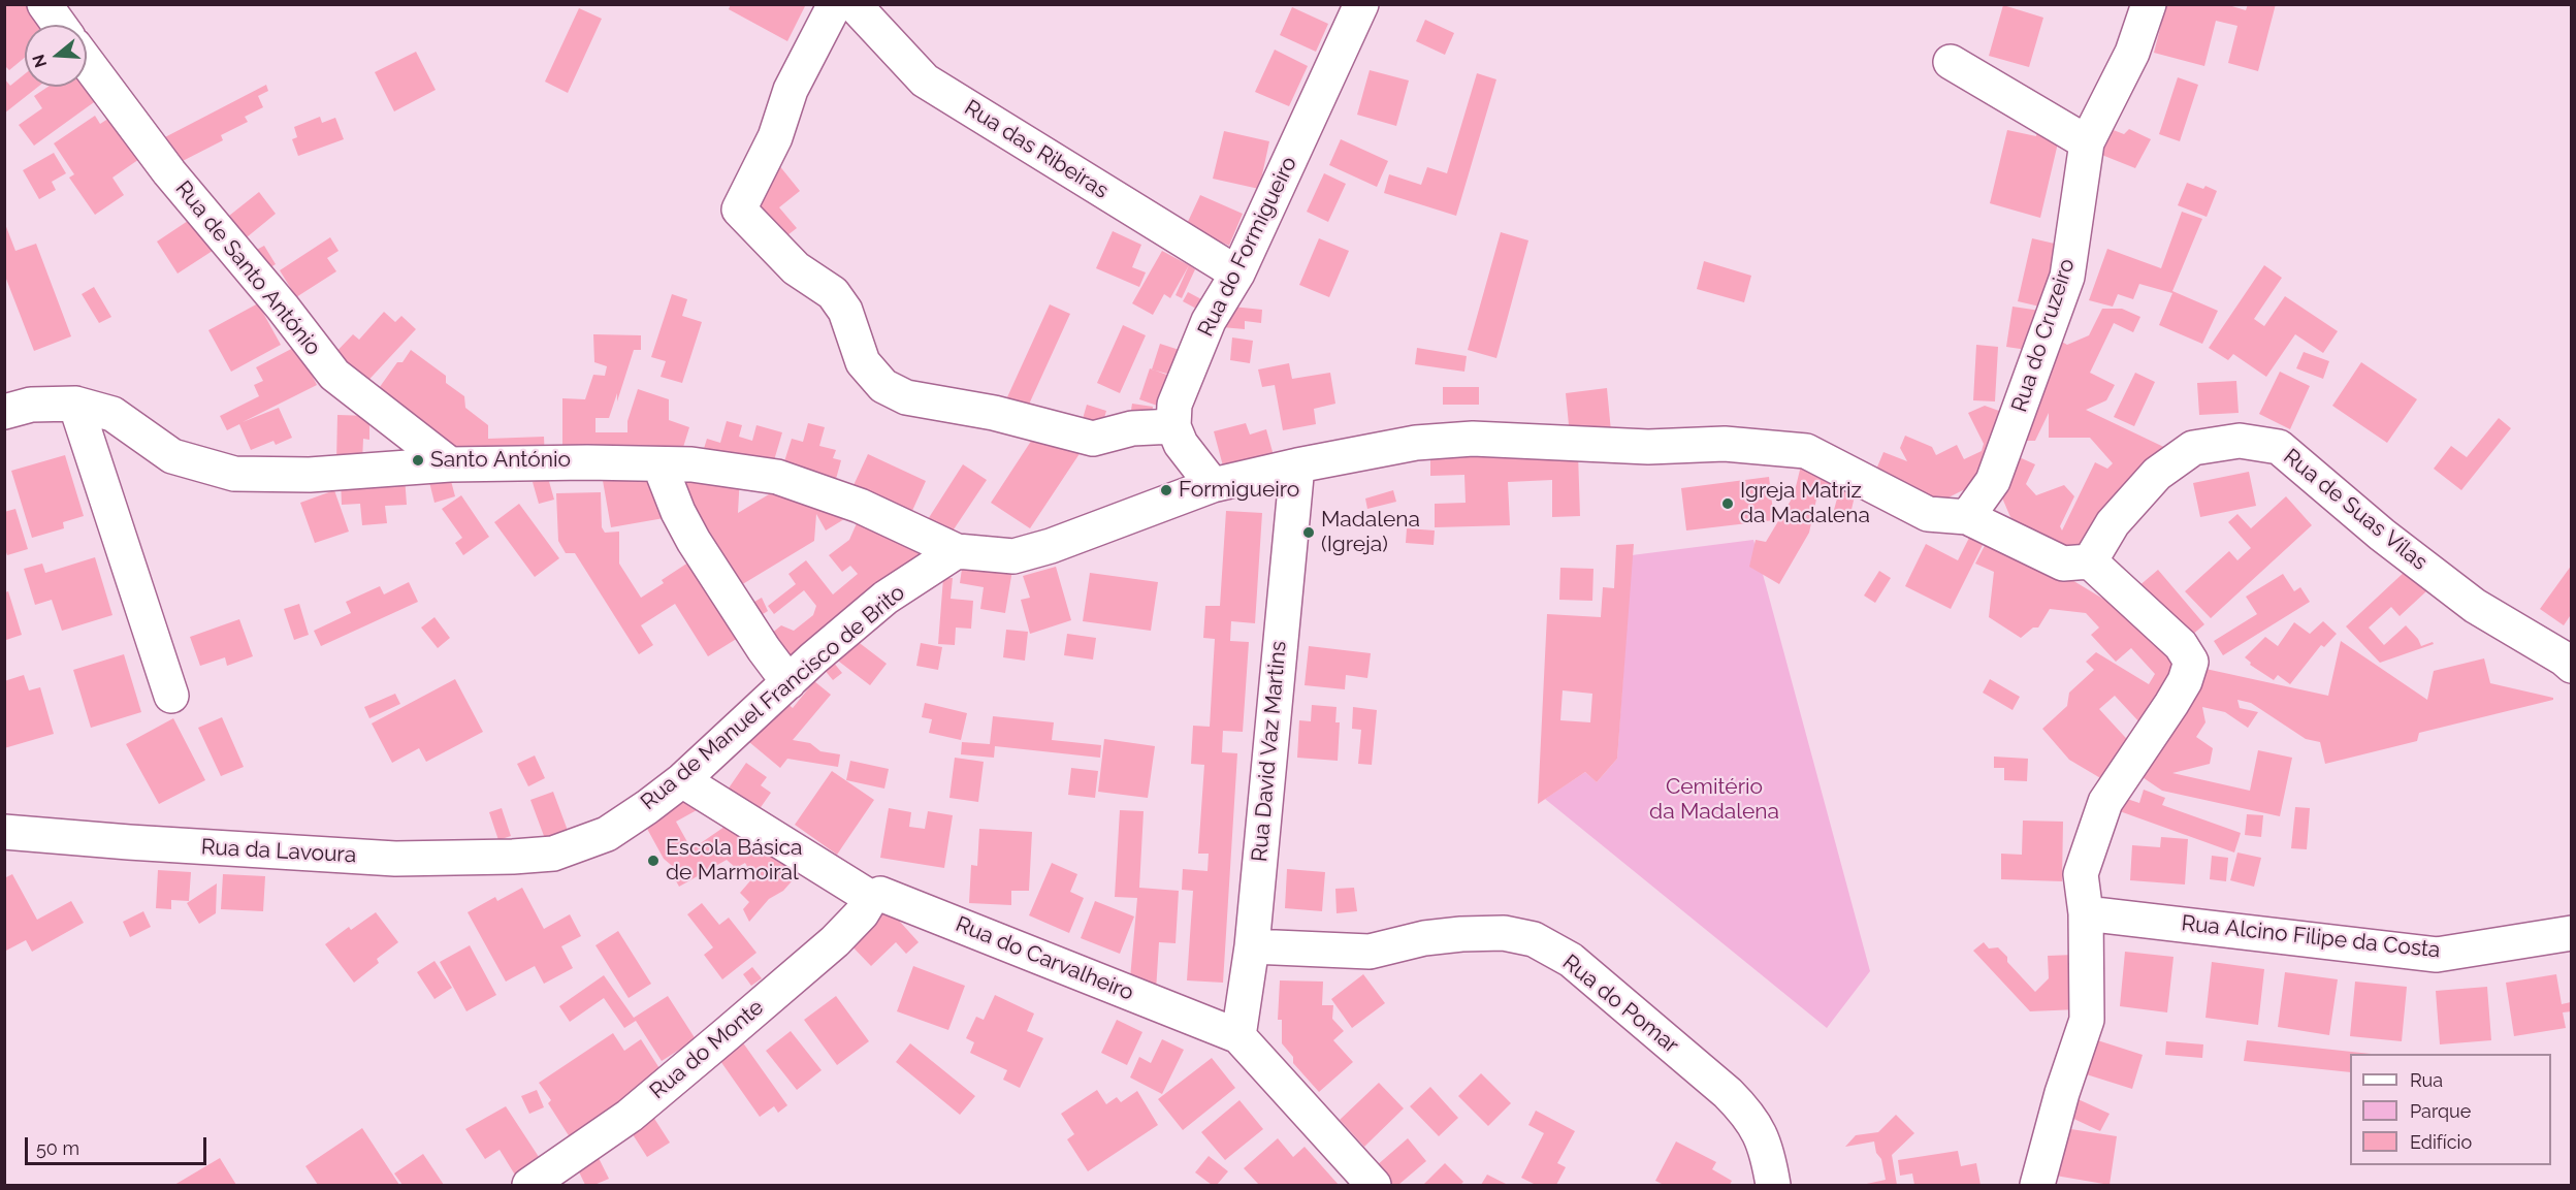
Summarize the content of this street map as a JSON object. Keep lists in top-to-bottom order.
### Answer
{
  "streets": {
    "street": [
      "Rua das Ribeiras",
      "Rua do Formigueiro",
      "Rua de Santo António",
      "Rua do Cruzeiro",
      "Rua de Suas Vílas",
      "Rua de Manuel Francisco de Brito",
      "Rua David Vaz Martins",
      "Rua da Lavoura",
      "Rua Alcino Filipe da Costa",
      "Rua do Carvalheiro",
      "Rua do Pomar",
      "Rua do Monte"
    ]
  },
  "crossings": [
    ["Rua das Ribeiras", "Rua do Formigueiro"],
    ["Rua de Manuel Francisco de Brito", "Rua da Lavoura"],
    ["Rua de Manuel Francisco de Brito", "Rua do Carvalheiro"],
    ["Rua David Vaz Martins", "Rua do Carvalheiro"],
    ["Rua David Vaz Martins", "Rua do Pomar"],
    ["Rua do Carvalheiro", "Rua do Monte"]
  ],
  "parks": ["Cemitério da Madalena"],
  "places": [
    "Santo António",
    "Formigueiro",
    "Igreja Matriz da Madalena",
    "Madalena (Igreja)",
    "Escola Básica de Marmoiral"
  ],
  "legend": ["Rua", "Parque", "Edifício"],
  "scale_bar": "50 m",
  "north": "left"
}
